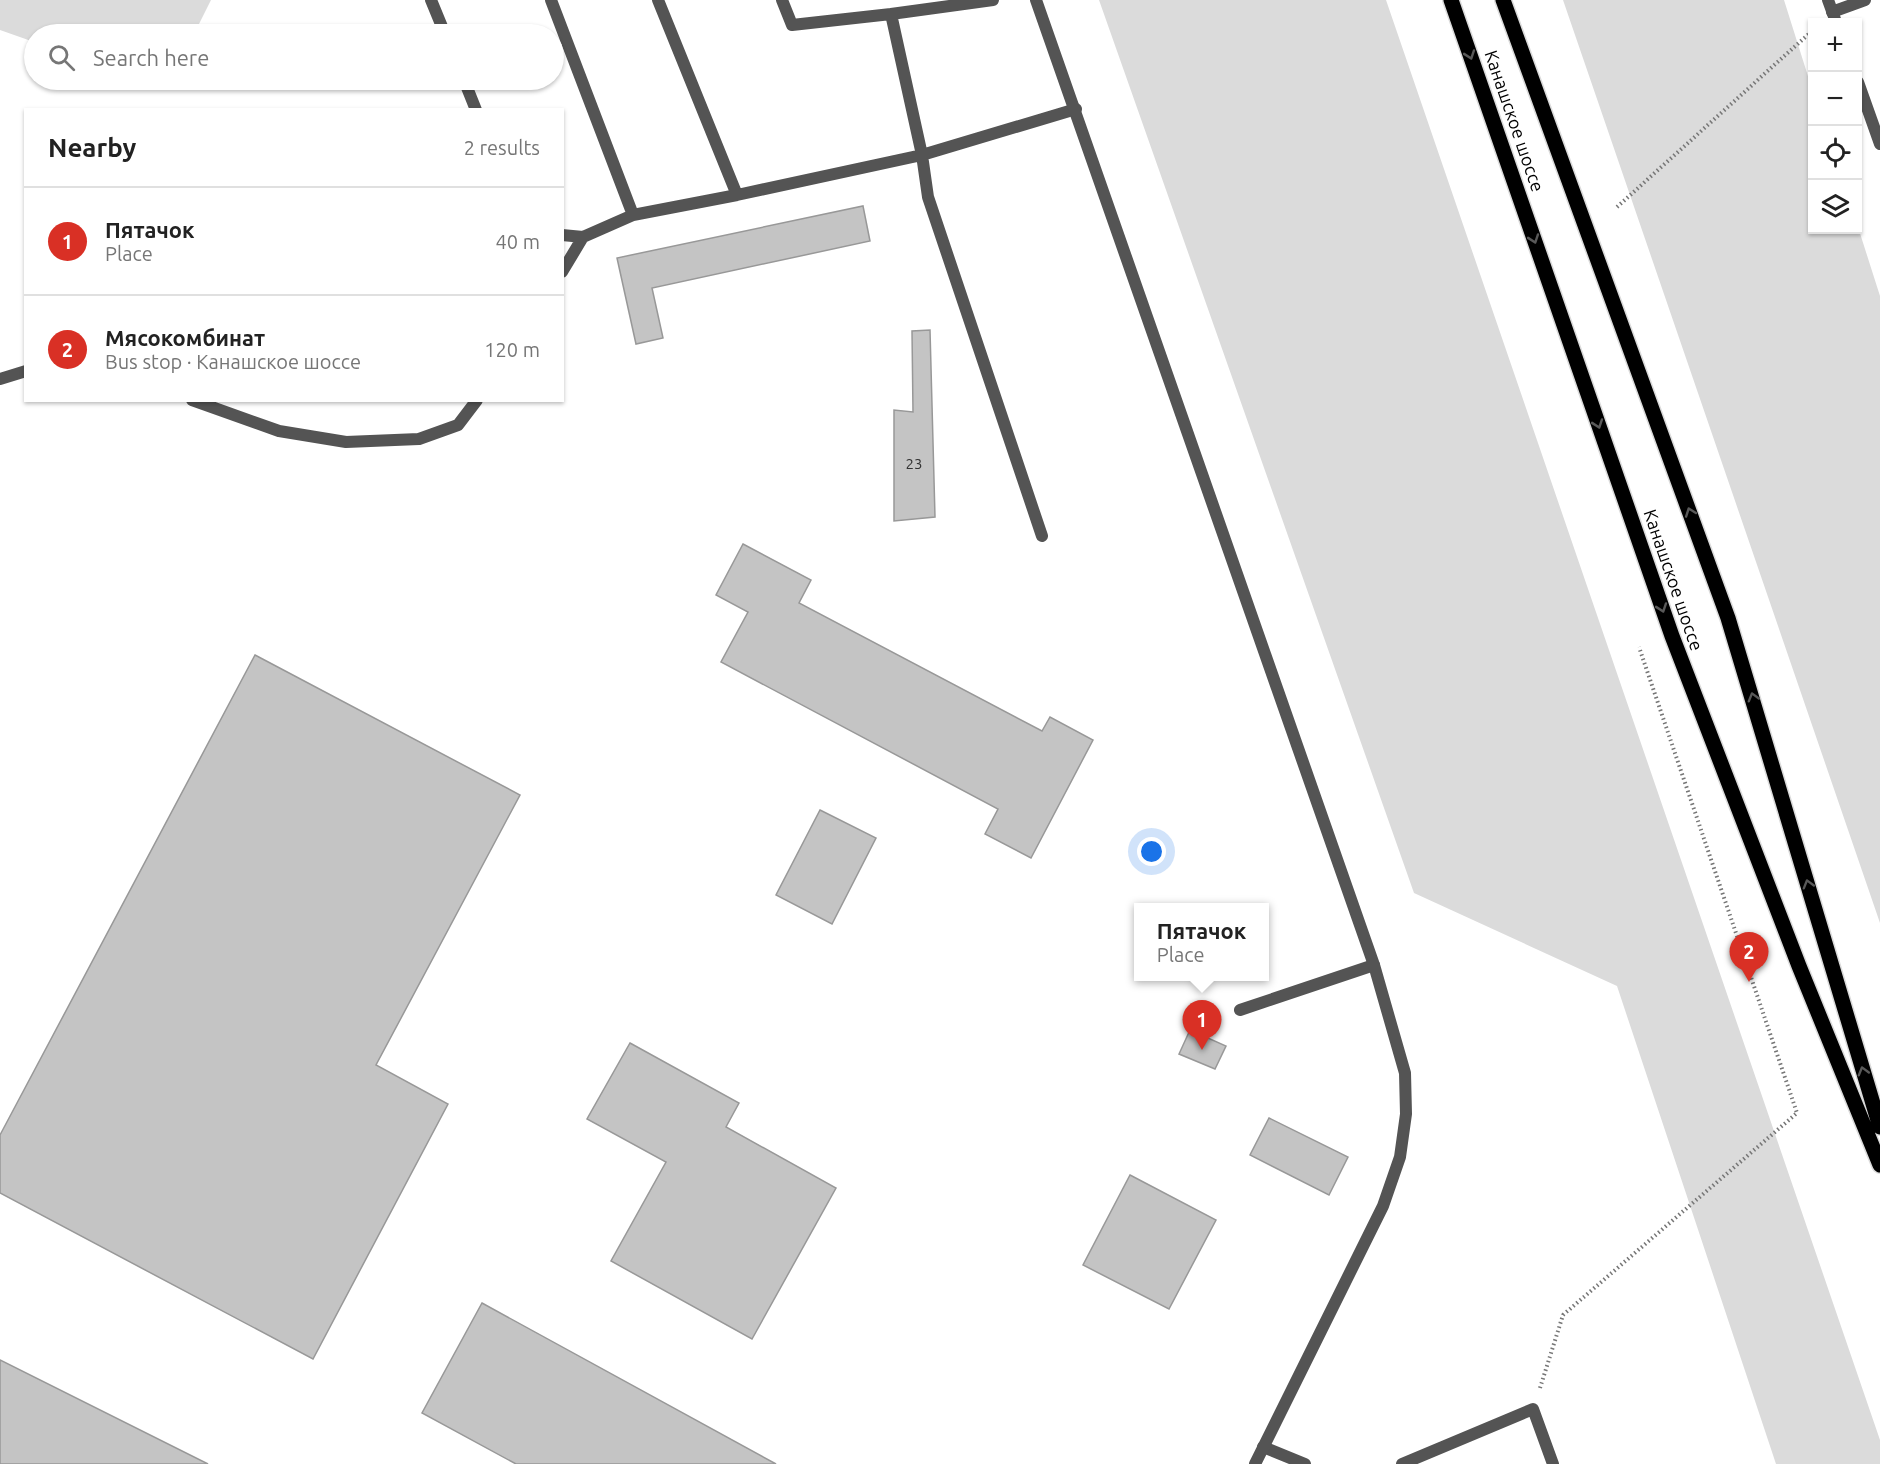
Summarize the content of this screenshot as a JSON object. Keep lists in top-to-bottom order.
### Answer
{
  "streets": {
    "main road": ["Канашское шоссе"]
  },
  "house_numbers": ["23"],
  "page": {
    "map_buttons": ["+", "−"],
    "search": "Search here",
    "heading": ["Nearby", "2 results"],
    "list": [
      {
        "mark": "1",
        "name": "Пятачок",
        "note": "Place",
        "value": "40 m"
      },
      {
        "mark": "2",
        "name": "Мясокомбинат",
        "note": "Bus stop · Канашское шоссе",
        "value": "120 m"
      }
    ],
    "popup": ["Пятачок", "Place"],
    "pins": ["2", "1"]
  }
}
